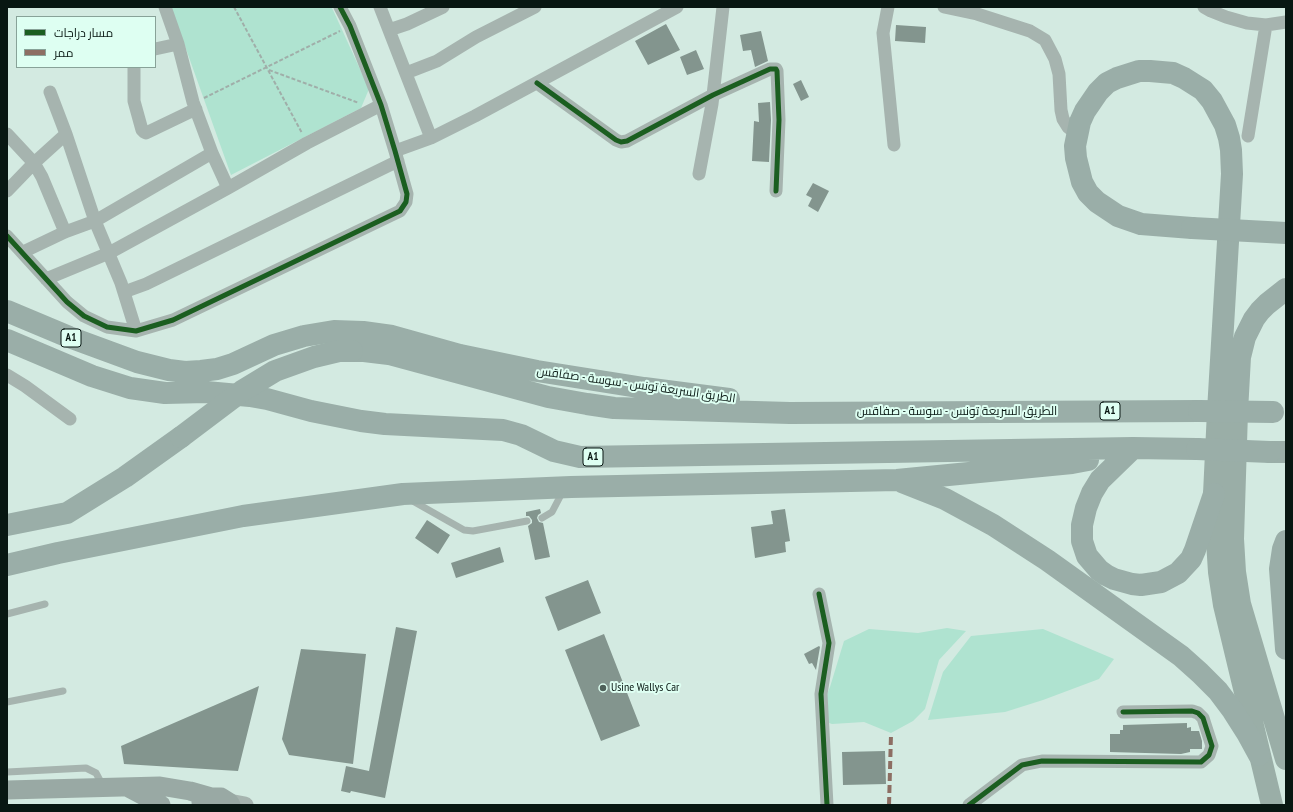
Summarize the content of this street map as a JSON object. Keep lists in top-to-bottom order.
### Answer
{
  "streets": {
    "highway": ["A1", "الطريق السريعة تونس - سوسة - صفاقس"]
  },
  "places": ["Usine Wallys Car"],
  "legend": ["مسار دراجات", "ممر"]
}
